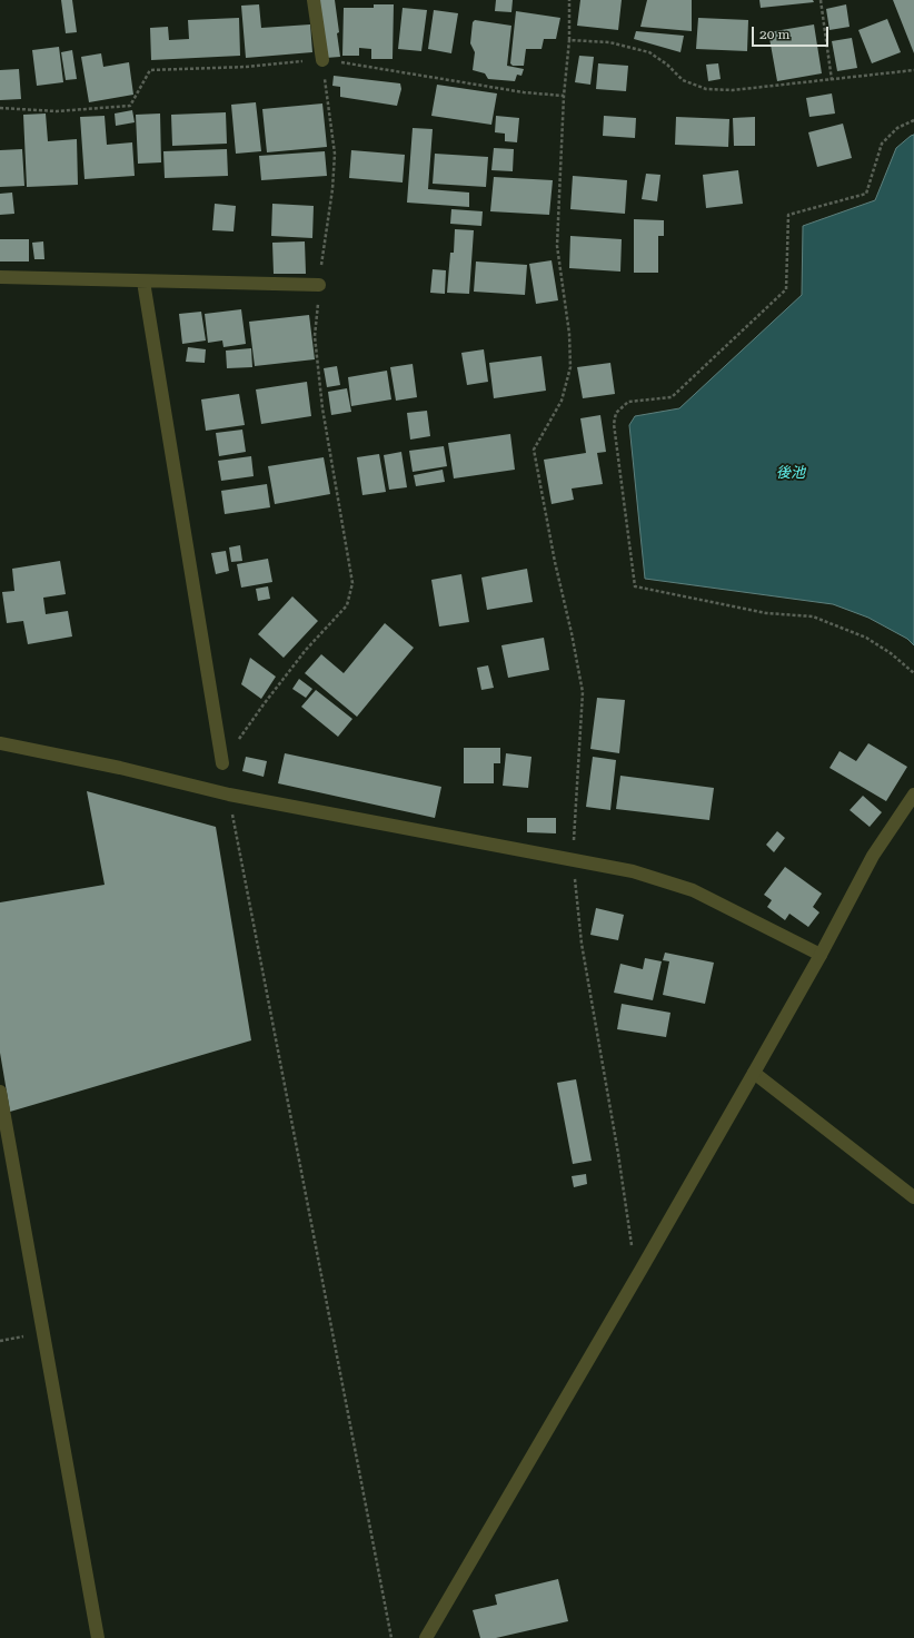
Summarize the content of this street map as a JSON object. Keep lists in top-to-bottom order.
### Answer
{
  "water": ["後池"],
  "scale_bar": "20 m"
}
